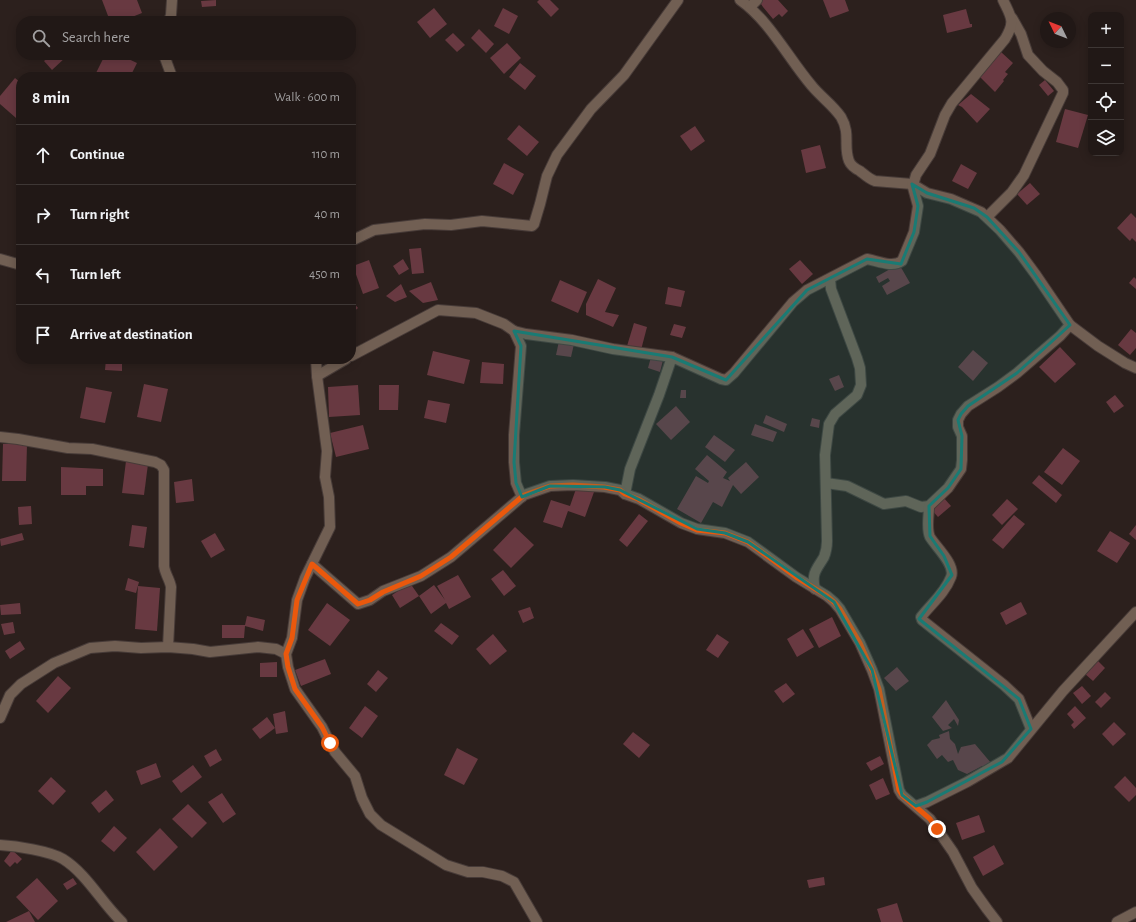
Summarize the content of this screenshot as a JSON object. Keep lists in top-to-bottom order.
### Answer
{
  "north": "top left",
  "page": {
    "map_buttons": ["+", "−"],
    "search": "Search here",
    "heading": ["8 min", "Walk · 600 m"],
    "list": [
      ["Continue", "110 m"],
      ["Turn right", "40 m"],
      ["Turn left", "450 m"],
      "Arrive at destination"
    ]
  }
}
